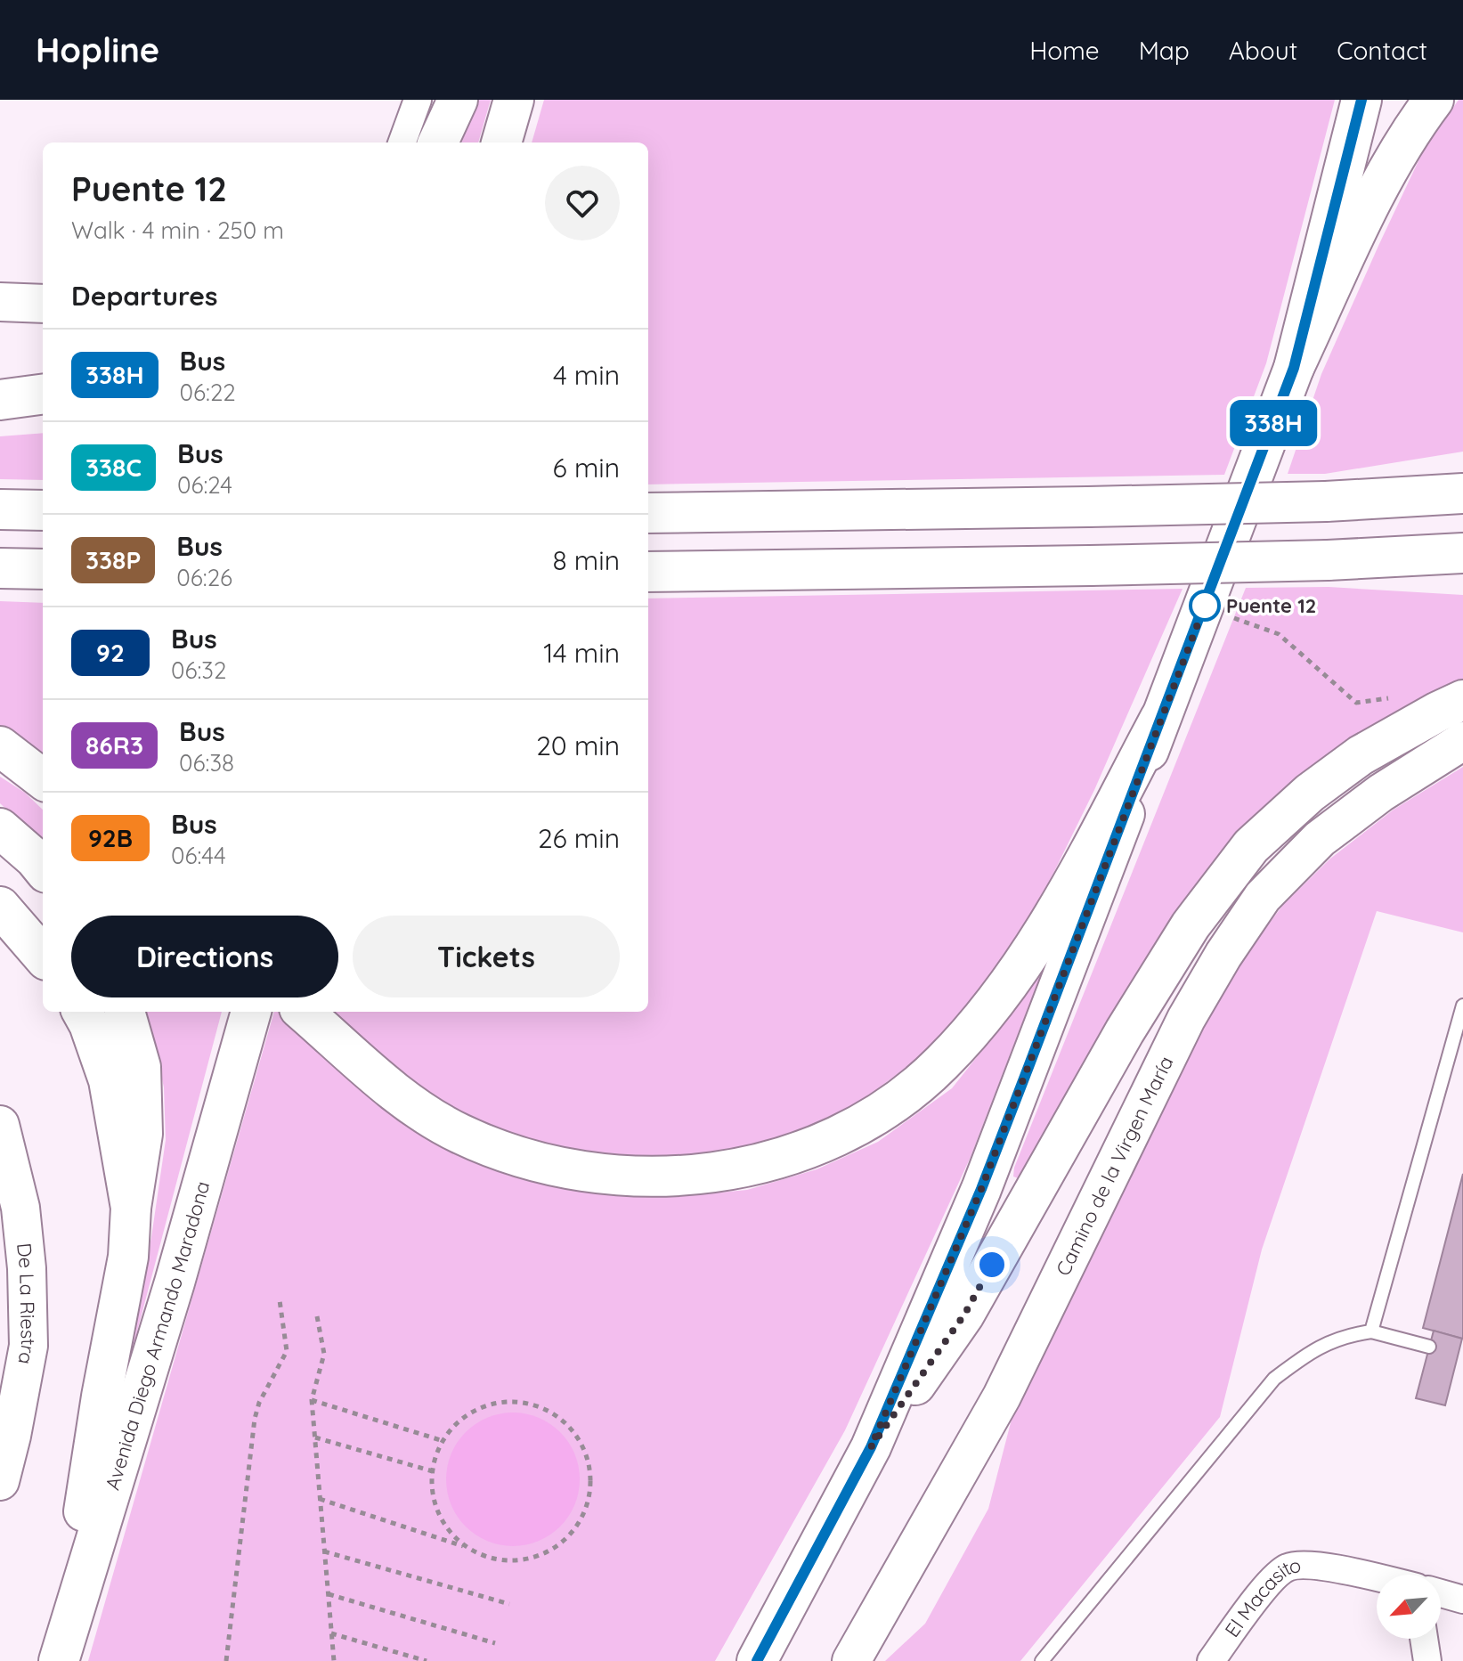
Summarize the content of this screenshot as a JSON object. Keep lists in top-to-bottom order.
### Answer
{
  "streets": {
    "main road": ["Avenida Diego Armando Maradona"],
    "street": ["Camino de la Virgen María", "De La Riestra", "El Macasito"]
  },
  "places": ["Puente 12"],
  "lines": ["bus line 338H"],
  "north": "bottom left",
  "page": {
    "header": "Hopline",
    "nav": [
      "Home",
      "Map",
      "About",
      "Contact"
    ],
    "on_map": "338H",
    "heading": [
      ["Puente 12", "Walk · 4 min · 250 m"],
      "Departures"
    ],
    "list": [
      {
        "mark": "338H",
        "name": "Bus",
        "note": "06:22",
        "value": "4 min"
      },
      {
        "mark": "338C",
        "name": "Bus",
        "note": "06:24",
        "value": "6 min"
      },
      {
        "mark": "338P",
        "name": "Bus",
        "note": "06:26",
        "value": "8 min"
      },
      {
        "mark": "92",
        "name": "Bus",
        "note": "06:32",
        "value": "14 min"
      },
      {
        "mark": "86R3",
        "name": "Bus",
        "note": "06:38",
        "value": "20 min"
      },
      {
        "mark": "92B",
        "name": "Bus",
        "note": "06:44",
        "value": "26 min"
      }
    ],
    "buttons": ["Directions", "Tickets"]
  }
}
